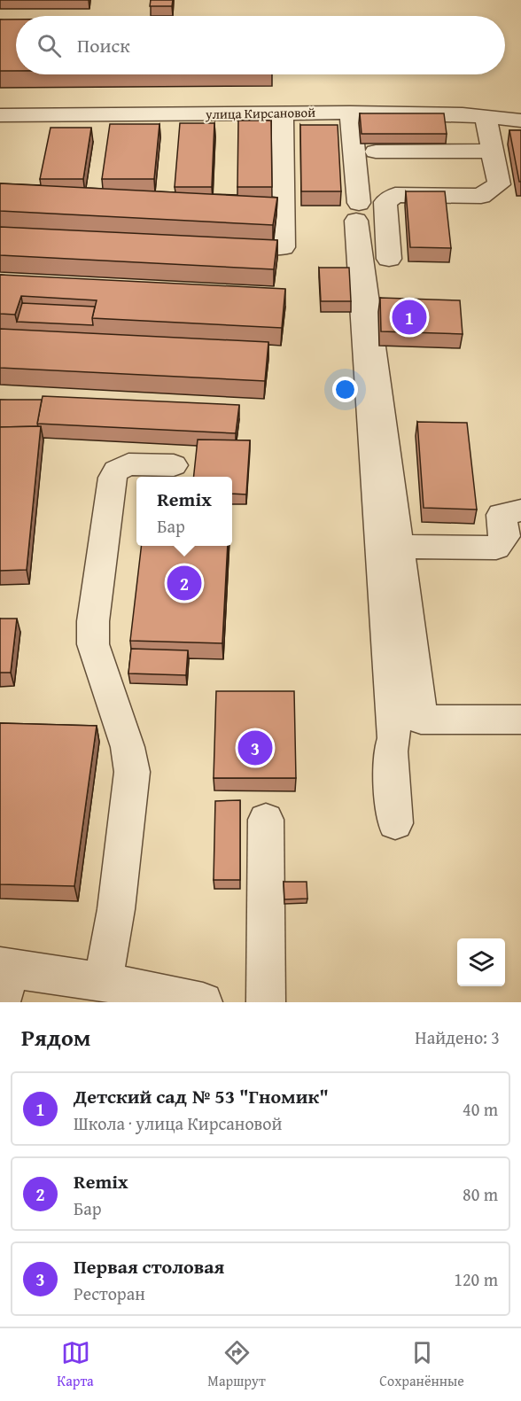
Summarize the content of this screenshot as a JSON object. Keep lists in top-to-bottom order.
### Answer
{
  "streets": {
    "street": ["улица Кирсановой"]
  },
  "page": {
    "search": "Поиск",
    "pins": ["1", "2", "3"],
    "popup": ["Remix", "Бар"],
    "heading": ["Рядом", "Найдено: 3"],
    "list": [
      {
        "mark": "1",
        "name": "Детский сад № 53 \"Гномик\"",
        "note": "Школа · улица Кирсановой",
        "value": "40 m"
      },
      {
        "mark": "2",
        "name": "Remix",
        "note": "Бар",
        "value": "80 m"
      },
      {
        "mark": "3",
        "name": "Первая столовая",
        "note": "Ресторан",
        "value": "120 m"
      }
    ],
    "nav": ["Карта", "Маршрут", "Сохранённые"]
  }
}
